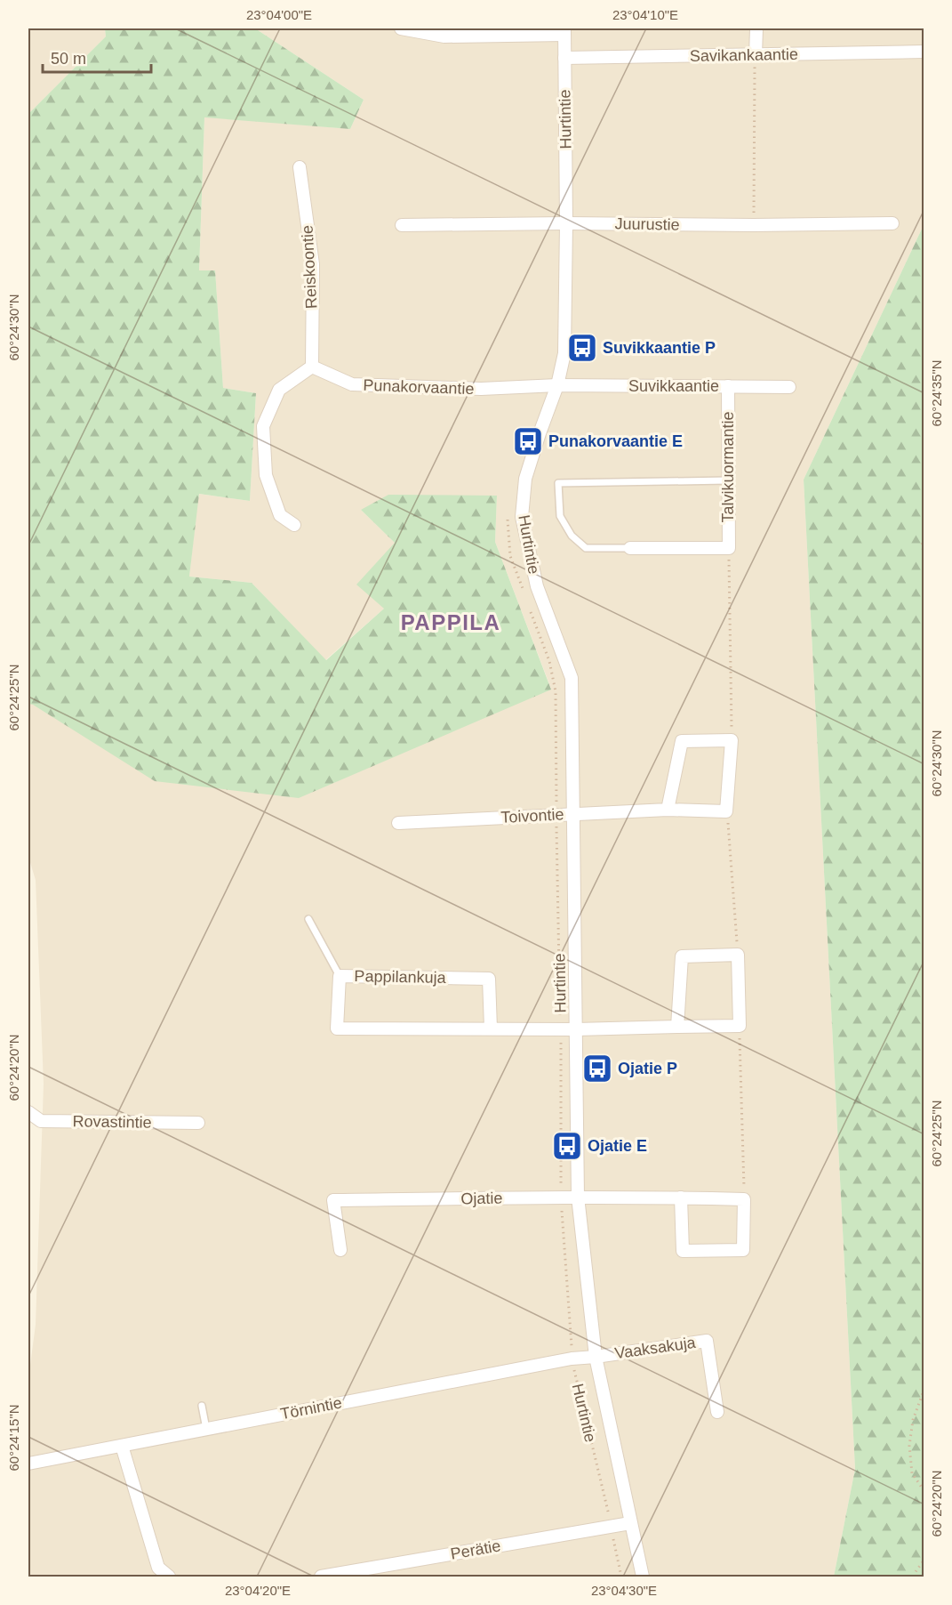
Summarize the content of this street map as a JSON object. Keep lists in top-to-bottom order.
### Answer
{
  "streets": {
    "street": [
      "Savikankaantie",
      "Hurtintie",
      "Juurustie",
      "Reiskoontie",
      "Suvikkaantie",
      "Punakorvaantie",
      "Talvikuormantie",
      "Toivontie",
      "Pappilankuja",
      "Rovastintie",
      "Ojatie",
      "Vaaksakuja",
      "Törnintie",
      "Perätie"
    ]
  },
  "crossings": [
    ["Savikankaantie", "Hurtintie"],
    ["Hurtintie", "Juurustie"],
    ["Hurtintie", "Suvikkaantie"],
    ["Hurtintie", "Punakorvaantie"],
    ["Hurtintie", "Toivontie"],
    ["Hurtintie", "Pappilankuja"],
    ["Hurtintie", "Ojatie"],
    ["Hurtintie", "Vaaksakuja"],
    ["Hurtintie", "Törnintie"],
    ["Hurtintie", "Perätie"],
    ["Reiskoontie", "Punakorvaantie"],
    ["Suvikkaantie", "Punakorvaantie"],
    ["Suvikkaantie", "Talvikuormantie"],
    ["Vaaksakuja", "Törnintie"]
  ],
  "districts": ["PAPPILA"],
  "places": {
    "bus stop": [
      "Suvikkaantie P",
      "Punakorvaantie E",
      "Ojatie P",
      "Ojatie E"
    ]
  },
  "scale_bar": "50 m",
  "coordinates": [
    "23°04'00\"E",
    "23°04'10\"E",
    "60°24'30\"N",
    "60°24'35\"N",
    "60°24'25\"N",
    "60°24'20\"N",
    "60°24'15\"N",
    "23°04'20\"E",
    "23°04'30\"E"
  ]
}
